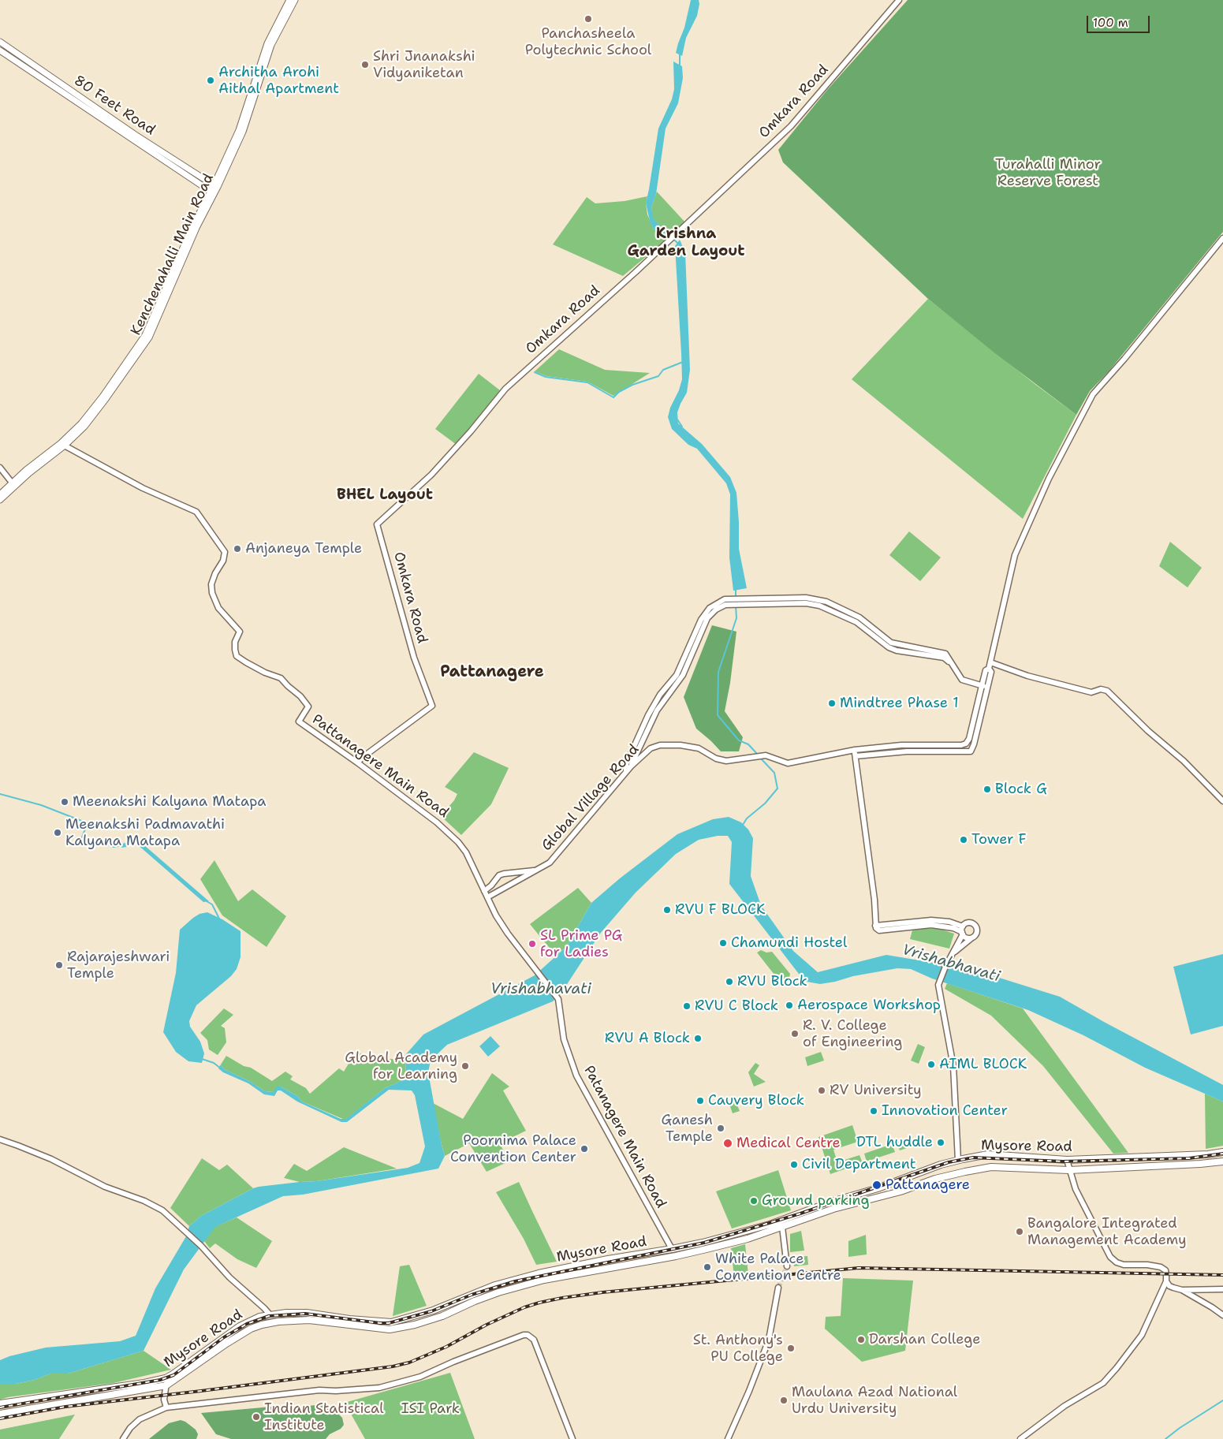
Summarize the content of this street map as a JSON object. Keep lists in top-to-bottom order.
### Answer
{
  "streets": {
    "highway": ["Mysore Road"],
    "main road": ["80 Feet Road", "Kenchenahalli Main Road"],
    "street": [
      "Omkara Road",
      "Pattanagere Main Road",
      "Global Village Road",
      "Patanagere Main Road"
    ]
  },
  "crossings": [
    ["Omkara Road", "Pattanagere Main Road"],
    ["80 Feet Road", "Kenchenahalli Main Road"],
    ["Kenchenahalli Main Road", "Pattanagere Main Road"],
    ["Pattanagere Main Road", "Global Village Road"],
    ["Pattanagere Main Road", "Patanagere Main Road"],
    ["Patanagere Main Road", "Mysore Road"]
  ],
  "districts": ["Krishna Garden Layout", "BHEL Layout", "Pattanagere"],
  "water": ["Vrishabhavati"],
  "parks": ["Turahalli Minor Reserve Forest", "ISI Park"],
  "places": [
    "Panchasheela Polytechnic School",
    "Shri Jnanakshi Vidyaniketan",
    "Architha Arohi Aithal Apartment",
    "Anjaneya Temple",
    "Mindtree Phase 1",
    "Block G",
    "Meenakshi Kalyana Matapa",
    "Meenakshi Padmavathi Kalyana Matapa",
    "Tower F",
    "RVU F BLOCK",
    "Chamundi Hostel",
    "SL Prime PG for Ladies",
    "Rajarajeshwari Temple",
    "RVU Block",
    "Aerospace Workshop",
    "RVU C Block",
    "R. V. College of Engineering",
    "RVU A Block",
    "AIML BLOCK",
    "Global Academy for Learning",
    "RV University",
    "Cauvery Block",
    "Innovation Center",
    "Ganesh Temple",
    "DTL huddle",
    "Medical Centre",
    "Poornima Palace Convention Center",
    "Civil Department",
    "Pattanagere",
    "Ground parking",
    "Bangalore Integrated Management Academy",
    "White Palace Convention Centre",
    "Darshan College",
    "St. Anthony's PU College",
    "Maulana Azad National Urdu University",
    "Indian Statistical Institute"
  ],
  "scale_bar": "100 m"
}
